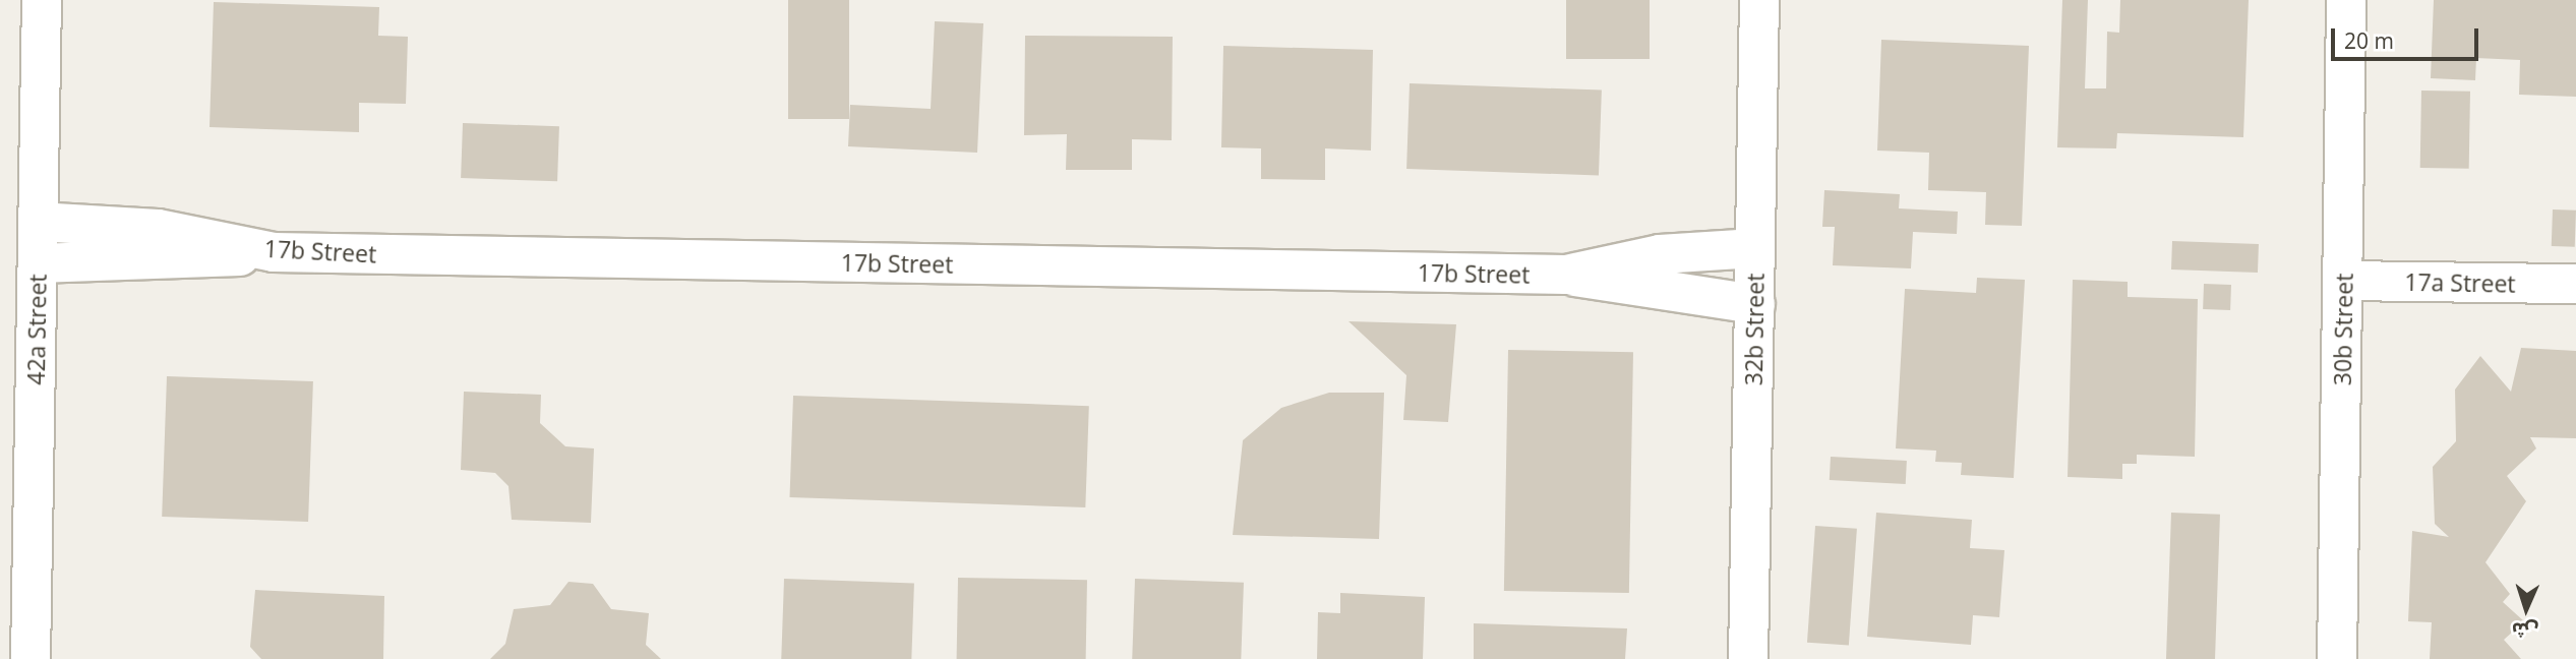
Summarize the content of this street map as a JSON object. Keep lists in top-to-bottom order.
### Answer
{
  "streets": {
    "street": [
      "17b Street",
      "17a Street",
      "42a Street",
      "32b Street",
      "30b Street"
    ]
  },
  "crossings": [
    ["17b Street", "42a Street"],
    ["17b Street", "32b Street"],
    ["17a Street", "30b Street"]
  ],
  "scale_bar": "20 m",
  "north": "bottom"
}
